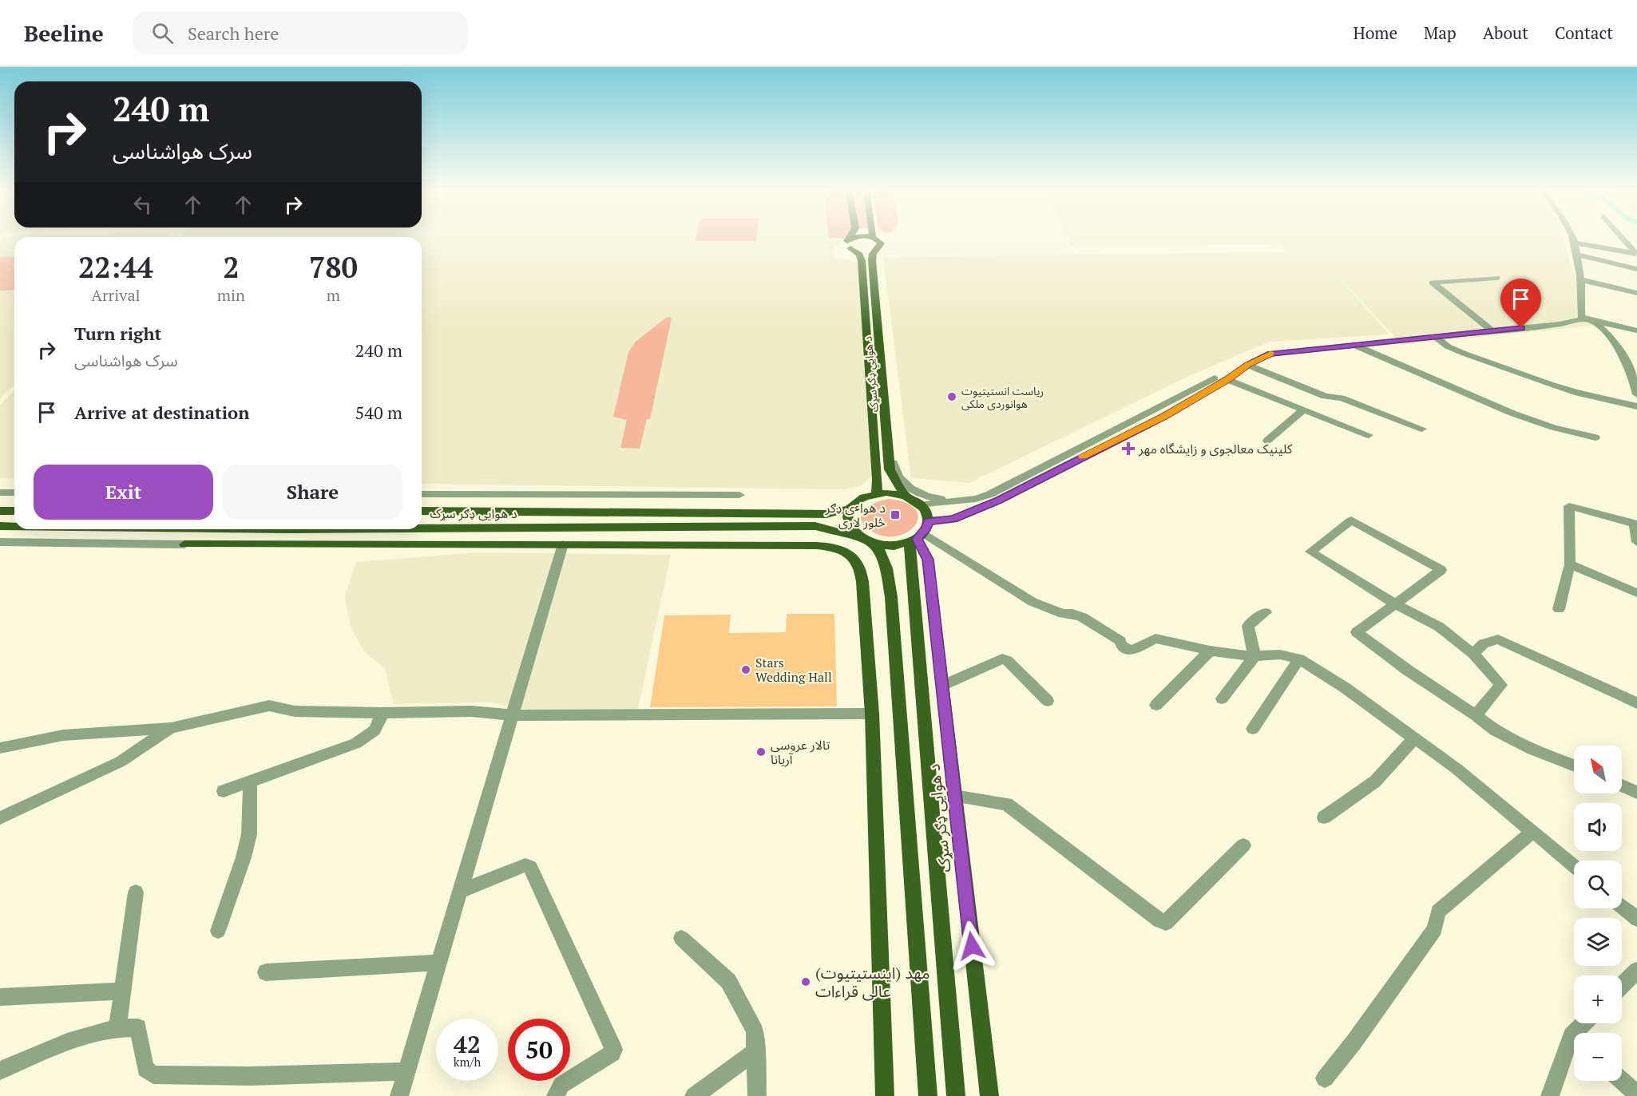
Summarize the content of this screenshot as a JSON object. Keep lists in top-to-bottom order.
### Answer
{
  "streets": {
    "main road": ["د هوايي ډګر سړک", "د هوایی ډګر سړک"]
  },
  "crossings": [
    ["د هوايي ډګر سړک", "د هوایی ډګر سړک"]
  ],
  "places": {
    "other": [
      "ریاست انستیتیوت هوانوردی ملکی",
      "Stars Wedding Hall",
      "تالار عروسی آریانا",
      "مهد (اینستیتیوت) عالی قراءات"
    ],
    "health": ["کلینیک معالجوی و زایشگاه مهر"],
    "transit": ["د هواٸ ډګر څلور لارى"]
  },
  "north": "top left",
  "page": {
    "header": "Beeline",
    "search": "Search here",
    "nav": [
      "Home",
      "Map",
      "About",
      "Contact"
    ],
    "turn": ["240 m", "سرک هواشناسی"],
    "eta": [
      "22:44",
      "Arrival",
      "2",
      "min",
      "780",
      "m"
    ],
    "list": [
      {
        "name": "Turn right",
        "note": "سرک هواشناسی",
        "value": "240 m"
      },
      {
        "name": "Arrive at destination",
        "value": "540 m"
      }
    ],
    "buttons": ["Exit", "Share"],
    "map_buttons": ["+", "−"],
    "speed": "42 km/h",
    "limit": "50"
  }
}
